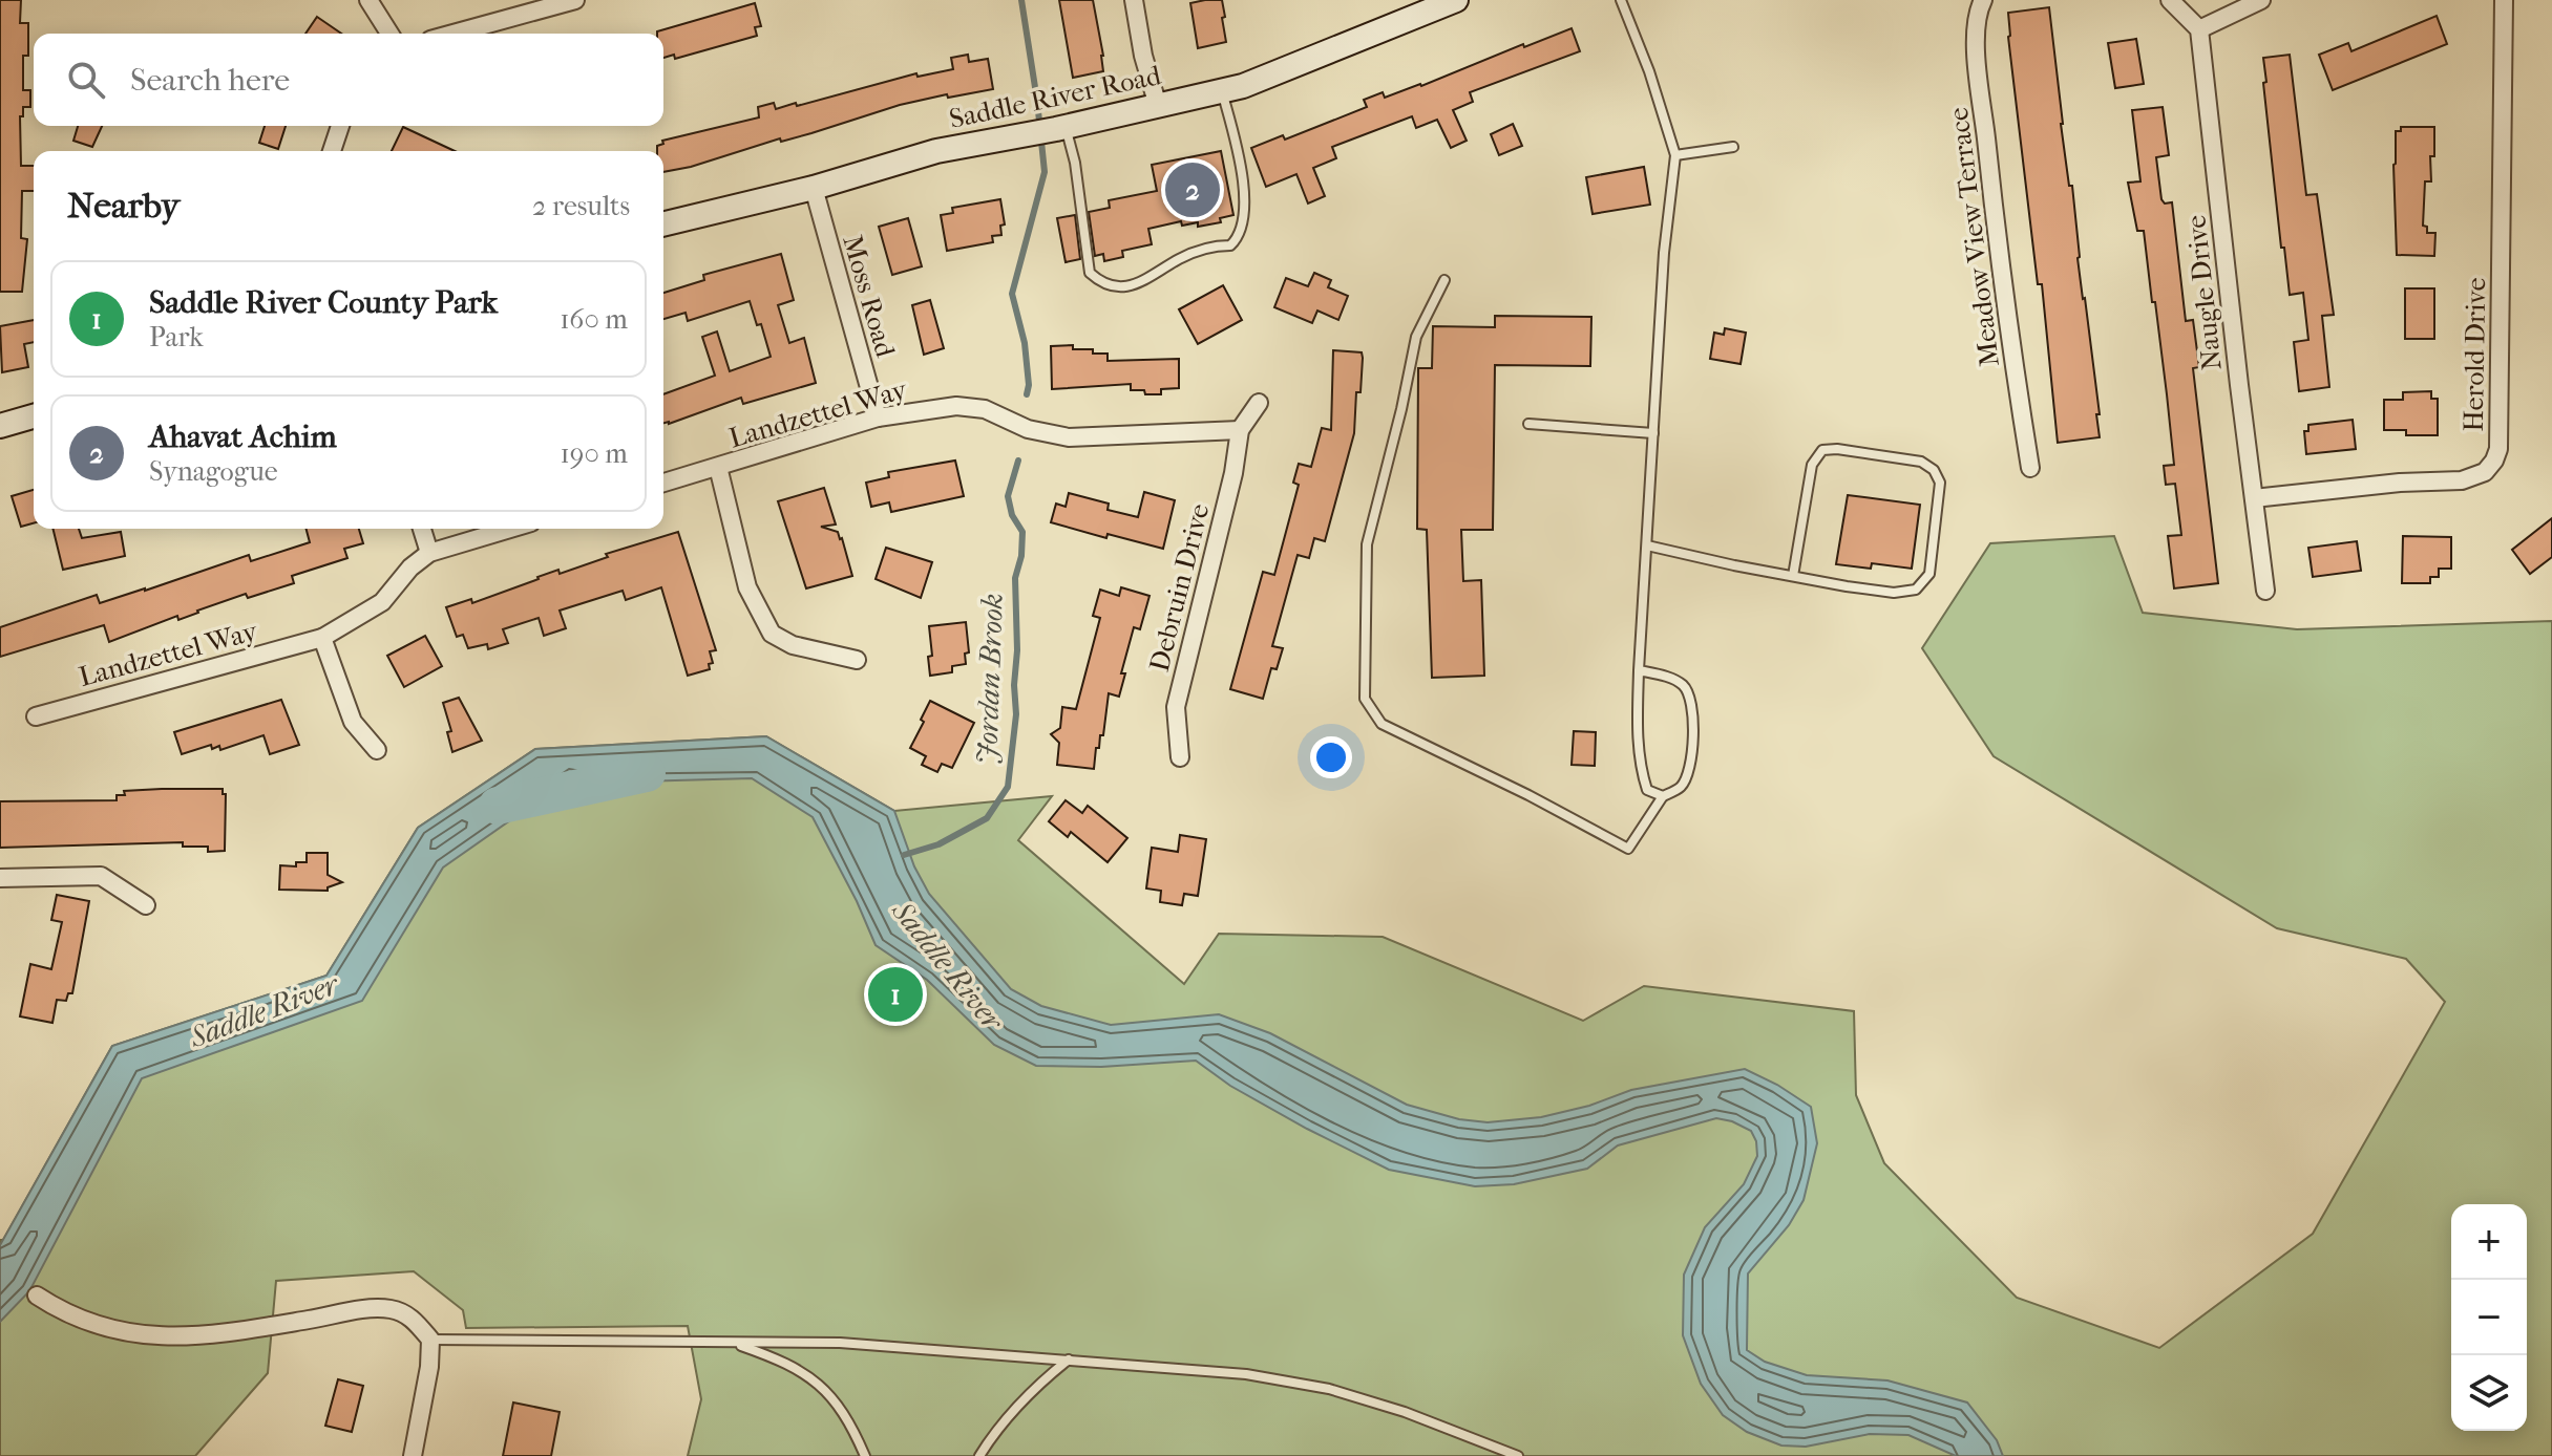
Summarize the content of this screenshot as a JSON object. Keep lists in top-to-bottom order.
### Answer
{
  "streets": {
    "main road": ["Saddle River Road"],
    "street": [
      "Meadow View Terrace",
      "Naugle Drive",
      "Moss Road",
      "Herold Drive",
      "Landzettel Way",
      "Debruin Drive"
    ]
  },
  "crossings": [
    ["Saddle River Road", "Moss Road"],
    ["Naugle Drive", "Herold Drive"],
    ["Moss Road", "Landzettel Way"],
    ["Landzettel Way", "Debruin Drive"]
  ],
  "water": ["Jordan Brook", "Saddle River"],
  "page": {
    "search": "Search here",
    "heading": ["Nearby", "2 results"],
    "pins": ["2", "1"],
    "list": [
      {
        "mark": "1",
        "name": "Saddle River County Park",
        "note": "Park",
        "value": "160 m"
      },
      {
        "mark": "2",
        "name": "Ahavat Achim",
        "note": "Synagogue",
        "value": "190 m"
      }
    ],
    "map_buttons": ["+", "−"]
  }
}
